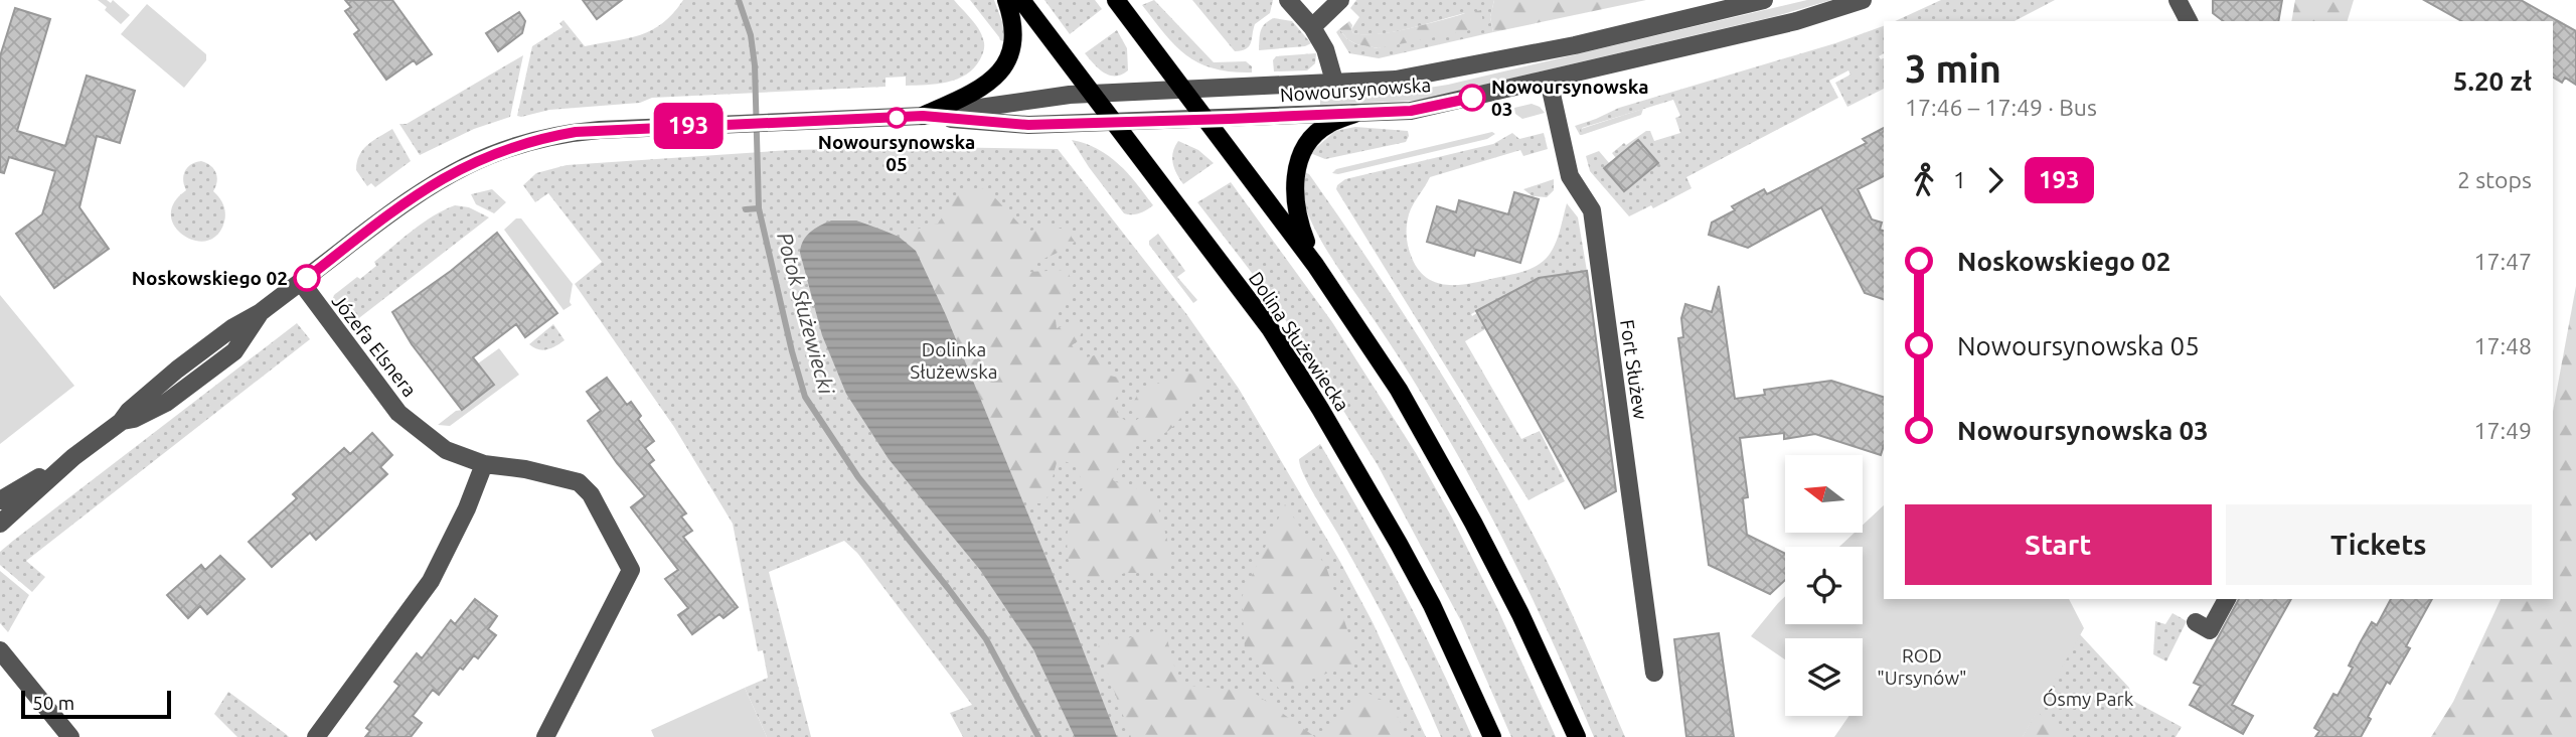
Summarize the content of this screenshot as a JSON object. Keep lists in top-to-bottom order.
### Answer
{
  "streets": {
    "main road": ["Dolina Służewiecka"],
    "street": ["Nowoursynowska", "Józefa Elsnera", "Fort Służew"]
  },
  "crossings": [
    ["Nowoursynowska", "Dolina Służewiecka"],
    ["Nowoursynowska", "Józefa Elsnera"],
    ["Nowoursynowska", "Fort Służew"]
  ],
  "water": ["Potok Służewiecki"],
  "parks": ["Dolinka Służewska", "ROD \"Ursynów\"", "Ósmy Park"],
  "places": ["Nowoursynowska 03", "Nowoursynowska 05", "Noskowskiego 02"],
  "lines": ["bus line 193"],
  "scale_bar": "50 m",
  "north": "left",
  "page": {
    "on_map": "193",
    "heading": ["3 min", "17:46 – 17:49 · Bus", "5.20 zł"],
    "legs": ["1", "193", "2 stops"],
    "list": [
      {
        "name": "Noskowskiego 02",
        "value": "17:47"
      },
      {
        "name": "Nowoursynowska 05",
        "value": "17:48"
      },
      {
        "name": "Nowoursynowska 03",
        "value": "17:49"
      }
    ],
    "buttons": ["Start", "Tickets"],
    "scale": "50 m"
  }
}
